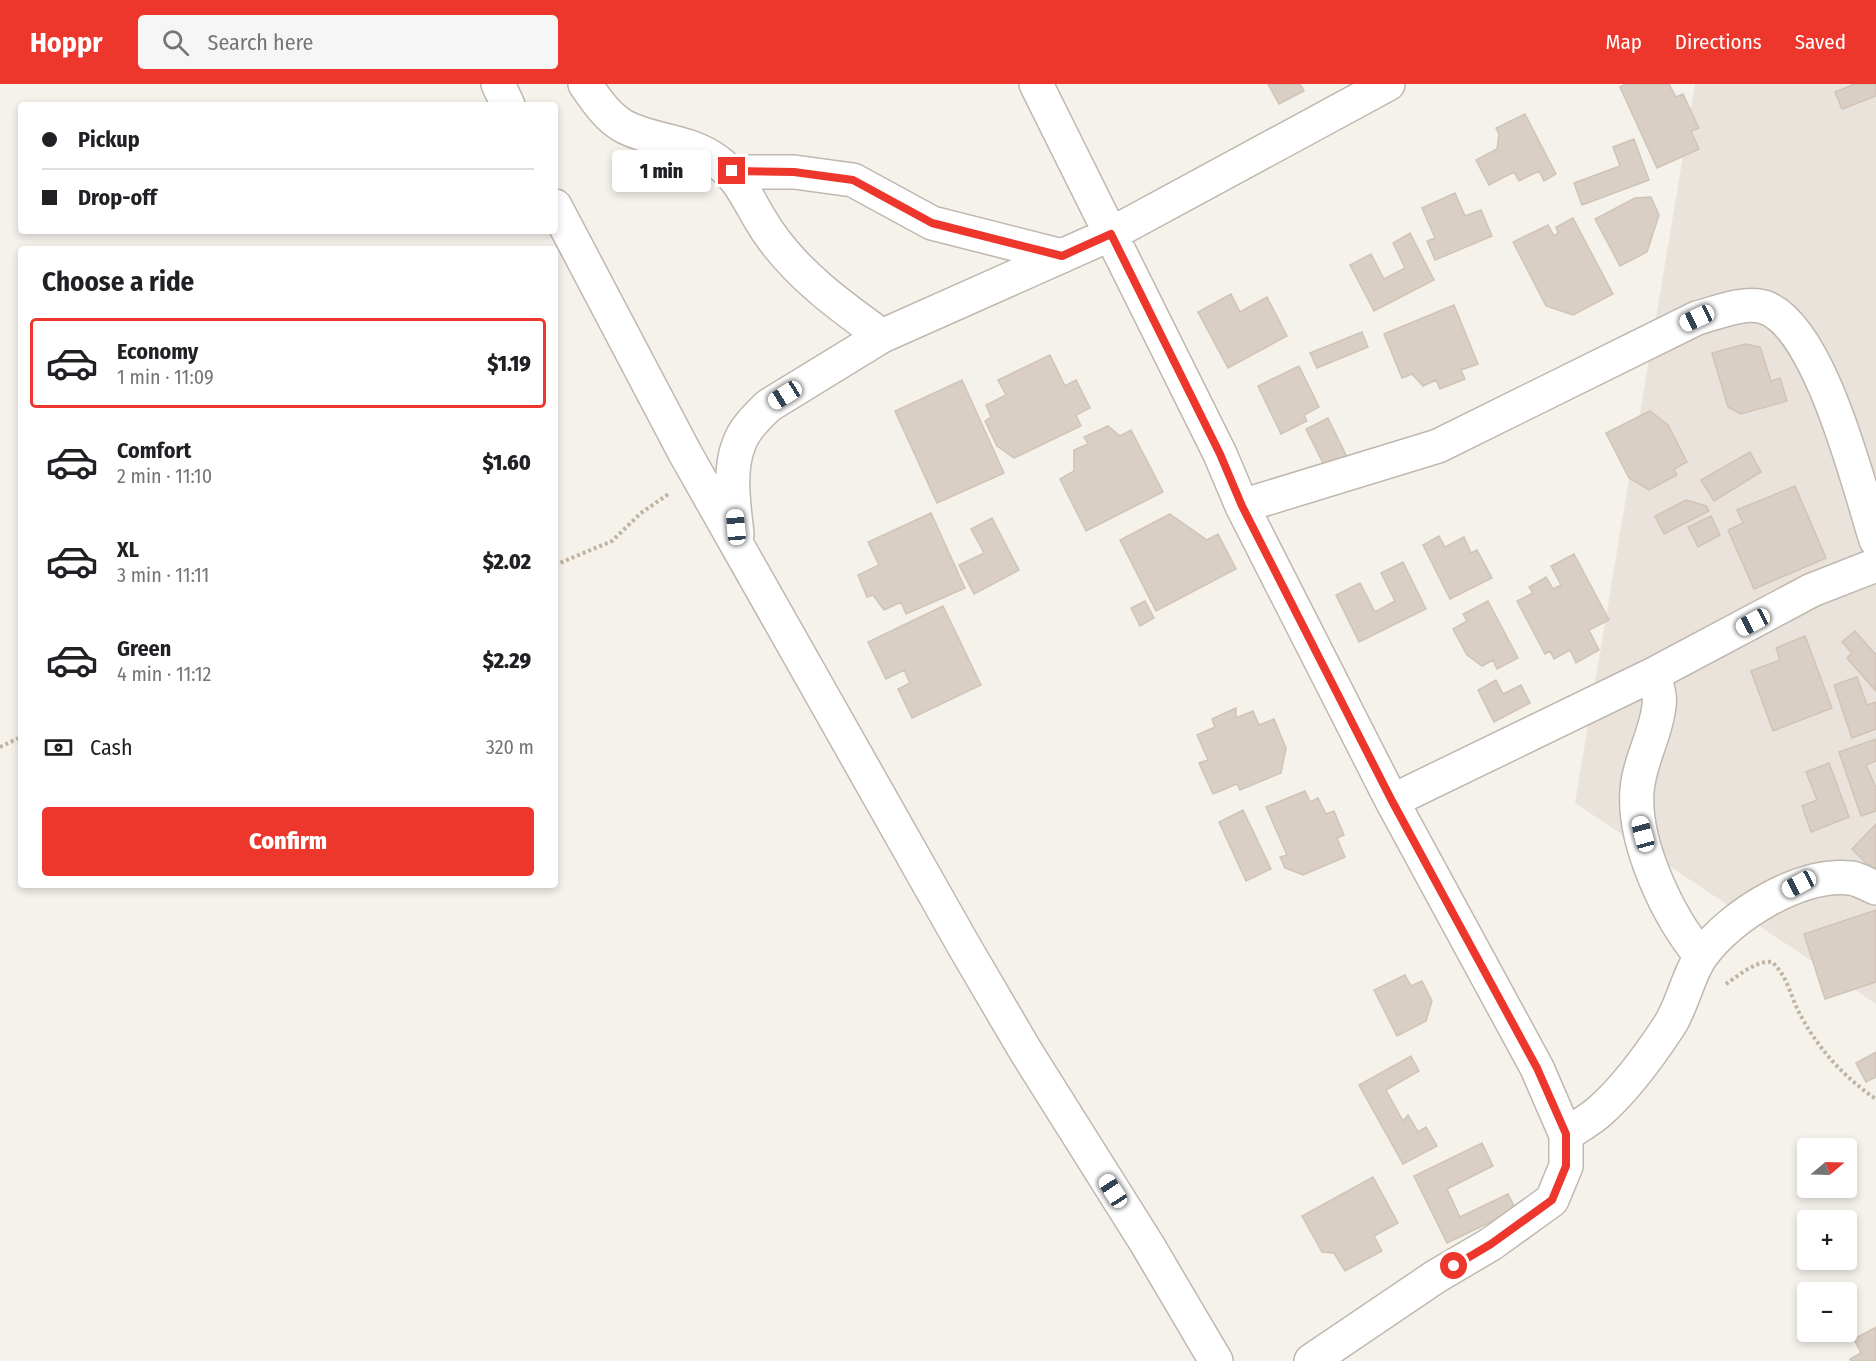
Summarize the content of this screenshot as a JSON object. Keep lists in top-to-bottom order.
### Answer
{
  "north": "right",
  "page": {
    "header": "Hoppr",
    "search": "Search here",
    "nav": ["Map", "Directions", "Saved"],
    "banner": ["Pickup", "Drop-off"],
    "bubble": "1 min",
    "heading": "Choose a ride",
    "list": [
      {
        "name": "Economy",
        "note": "1 min · 11:09",
        "value": "$1.19"
      },
      {
        "name": "Comfort",
        "note": "2 min · 11:10",
        "value": "$1.60"
      },
      {
        "name": "XL",
        "note": "3 min · 11:11",
        "value": "$2.02"
      },
      {
        "name": "Green",
        "note": "4 min · 11:12",
        "value": "$2.29"
      }
    ],
    "pay": ["Cash", "320 m"],
    "buttons": "Confirm",
    "map_buttons": ["+", "−"]
  }
}
